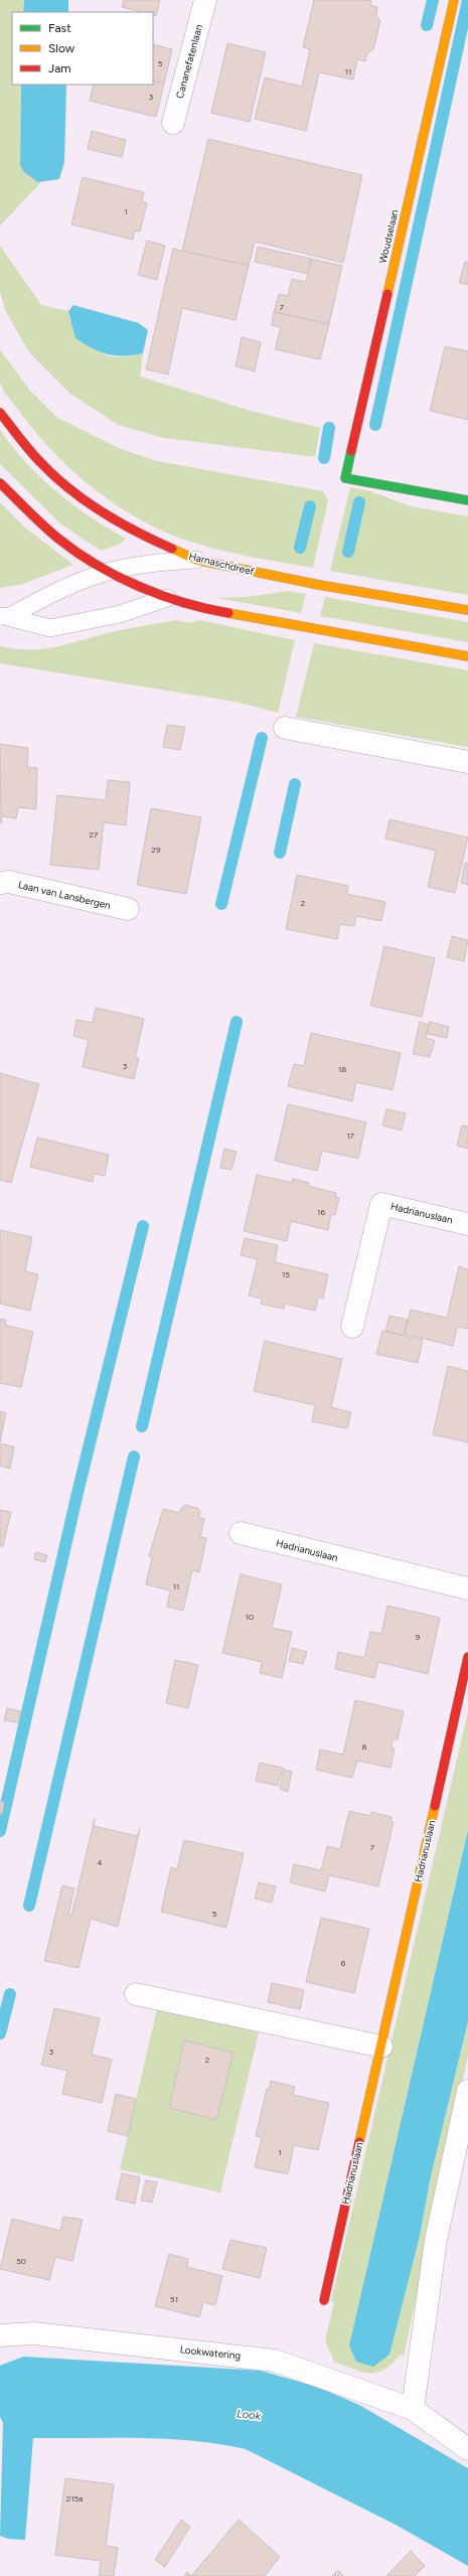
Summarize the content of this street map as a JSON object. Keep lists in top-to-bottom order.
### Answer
{
  "streets": {
    "street": [
      "Cananefatenlaan",
      "Woudselaan",
      "Harnaschdreef",
      "Laan van Lansbergen",
      "Hadrianuslaan",
      "Lookwatering"
    ]
  },
  "water": ["Look"],
  "house_numbers": [
    "5",
    "11",
    "3",
    "1",
    "7",
    "27",
    "29",
    "2",
    "3",
    "18",
    "17",
    "16",
    "15",
    "11",
    "10",
    "9",
    "8",
    "7",
    "4",
    "5",
    "6",
    "3",
    "2",
    "1",
    "50",
    "51",
    "215a"
  ],
  "legend": ["Fast", "Slow", "Jam"]
}
